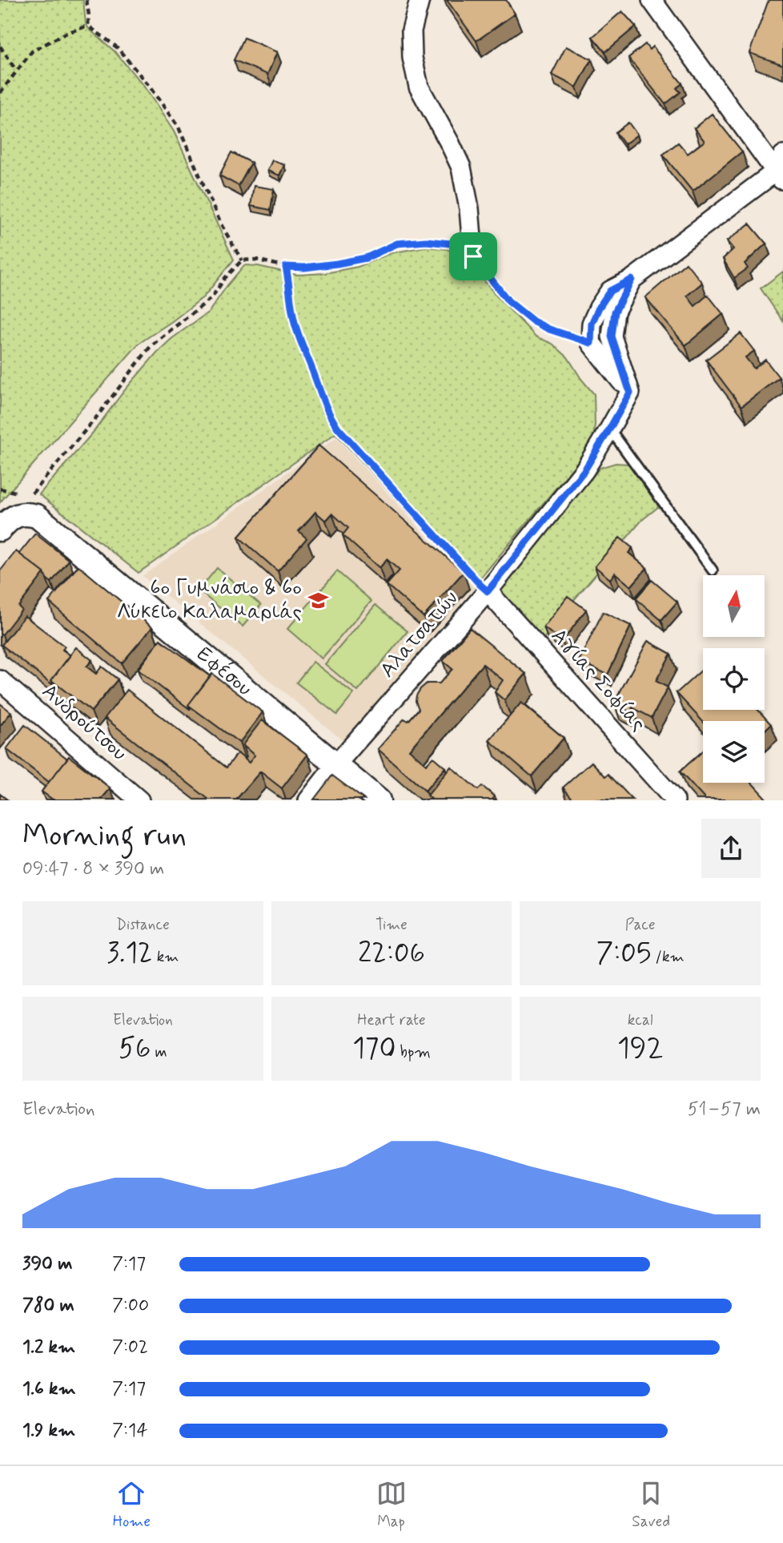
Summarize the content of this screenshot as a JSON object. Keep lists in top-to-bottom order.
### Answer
{
  "streets": {
    "street": [
      "Αλατσατών",
      "Εφέσου",
      "Αγίας Σοφίας",
      "Ανδρούτσου"
    ]
  },
  "crossings": [
    ["Αλατσατών", "Εφέσου"],
    ["Αλατσατών", "Αγίας Σοφίας"]
  ],
  "places": {
    "school or university": ["6ο Γυμνάσιο & 6ο Λύκειο Καλαμαριάς"]
  },
  "north": "top",
  "page": {
    "heading": ["Morning run", "09:47 · 8 × 390 m"],
    "stats": [
      ["Distance", "3.12 km"],
      ["Time", "22:06"],
      ["Pace", "7:05 /km"],
      ["Elevation", "56 m"],
      ["Heart rate", "170 bpm"],
      ["kcal", "192"]
    ],
    "chart": ["Elevation", "51–57 m"],
    "list": [
      {
        "name": "390 m",
        "note": "7:17"
      },
      {
        "name": "780 m",
        "note": "7:00"
      },
      {
        "name": "1.2 km",
        "note": "7:02"
      },
      {
        "name": "1.6 km",
        "note": "7:17"
      },
      {
        "name": "1.9 km",
        "note": "7:14"
      }
    ],
    "tabs": ["Home", "Map", "Saved"]
  }
}
